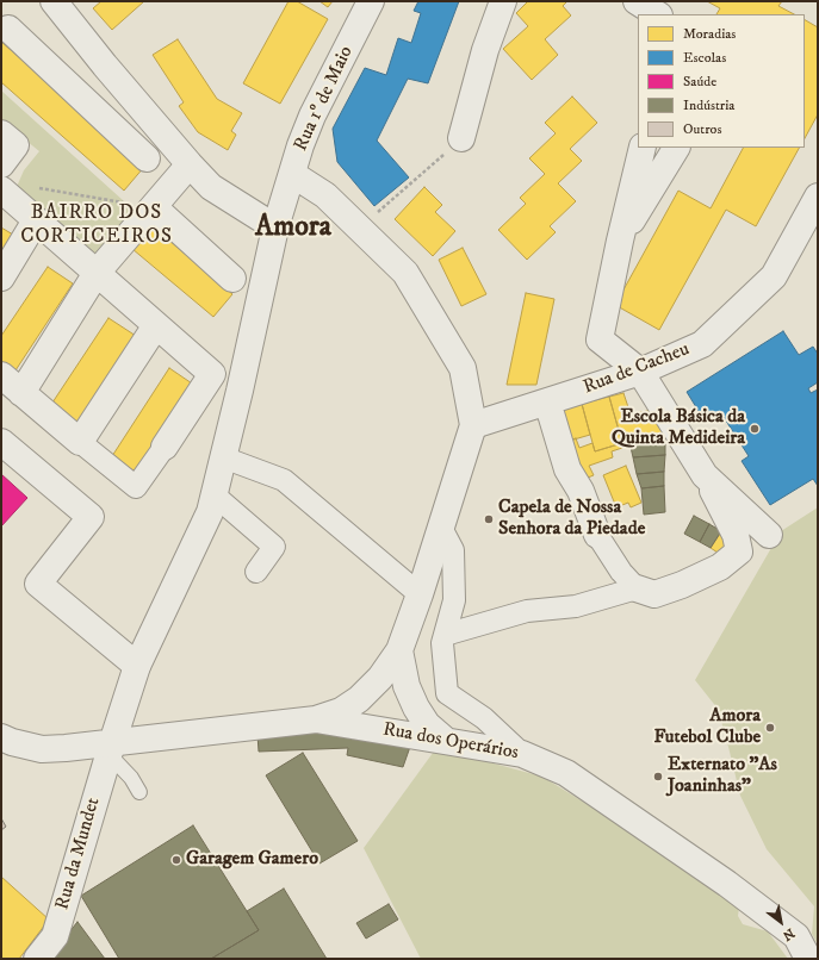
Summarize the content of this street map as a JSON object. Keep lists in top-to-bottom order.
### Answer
{
  "streets": {
    "street": [
      "Rua 1º de Maio",
      "Rua de Cacheu",
      "Rua dos Operários",
      "Rua da Mundet"
    ]
  },
  "crossings": [
    ["Rua 1º de Maio", "Rua da Mundet"],
    ["Rua dos Operários", "Rua da Mundet"]
  ],
  "districts": ["BAIRRO DOS CORTICEIROS", "Amora"],
  "places": [
    "Escola Básica da Quinta Medideira",
    "Capela de Nossa Senhora da Piedade",
    "Amora Futebol Clube",
    "Externato \"As Joaninhas\"",
    "Garagem Gamero"
  ],
  "legend": [
    "Moradias",
    "Escolas",
    "Saúde",
    "Indústria",
    "Outros"
  ],
  "north": "bottom right"
}
